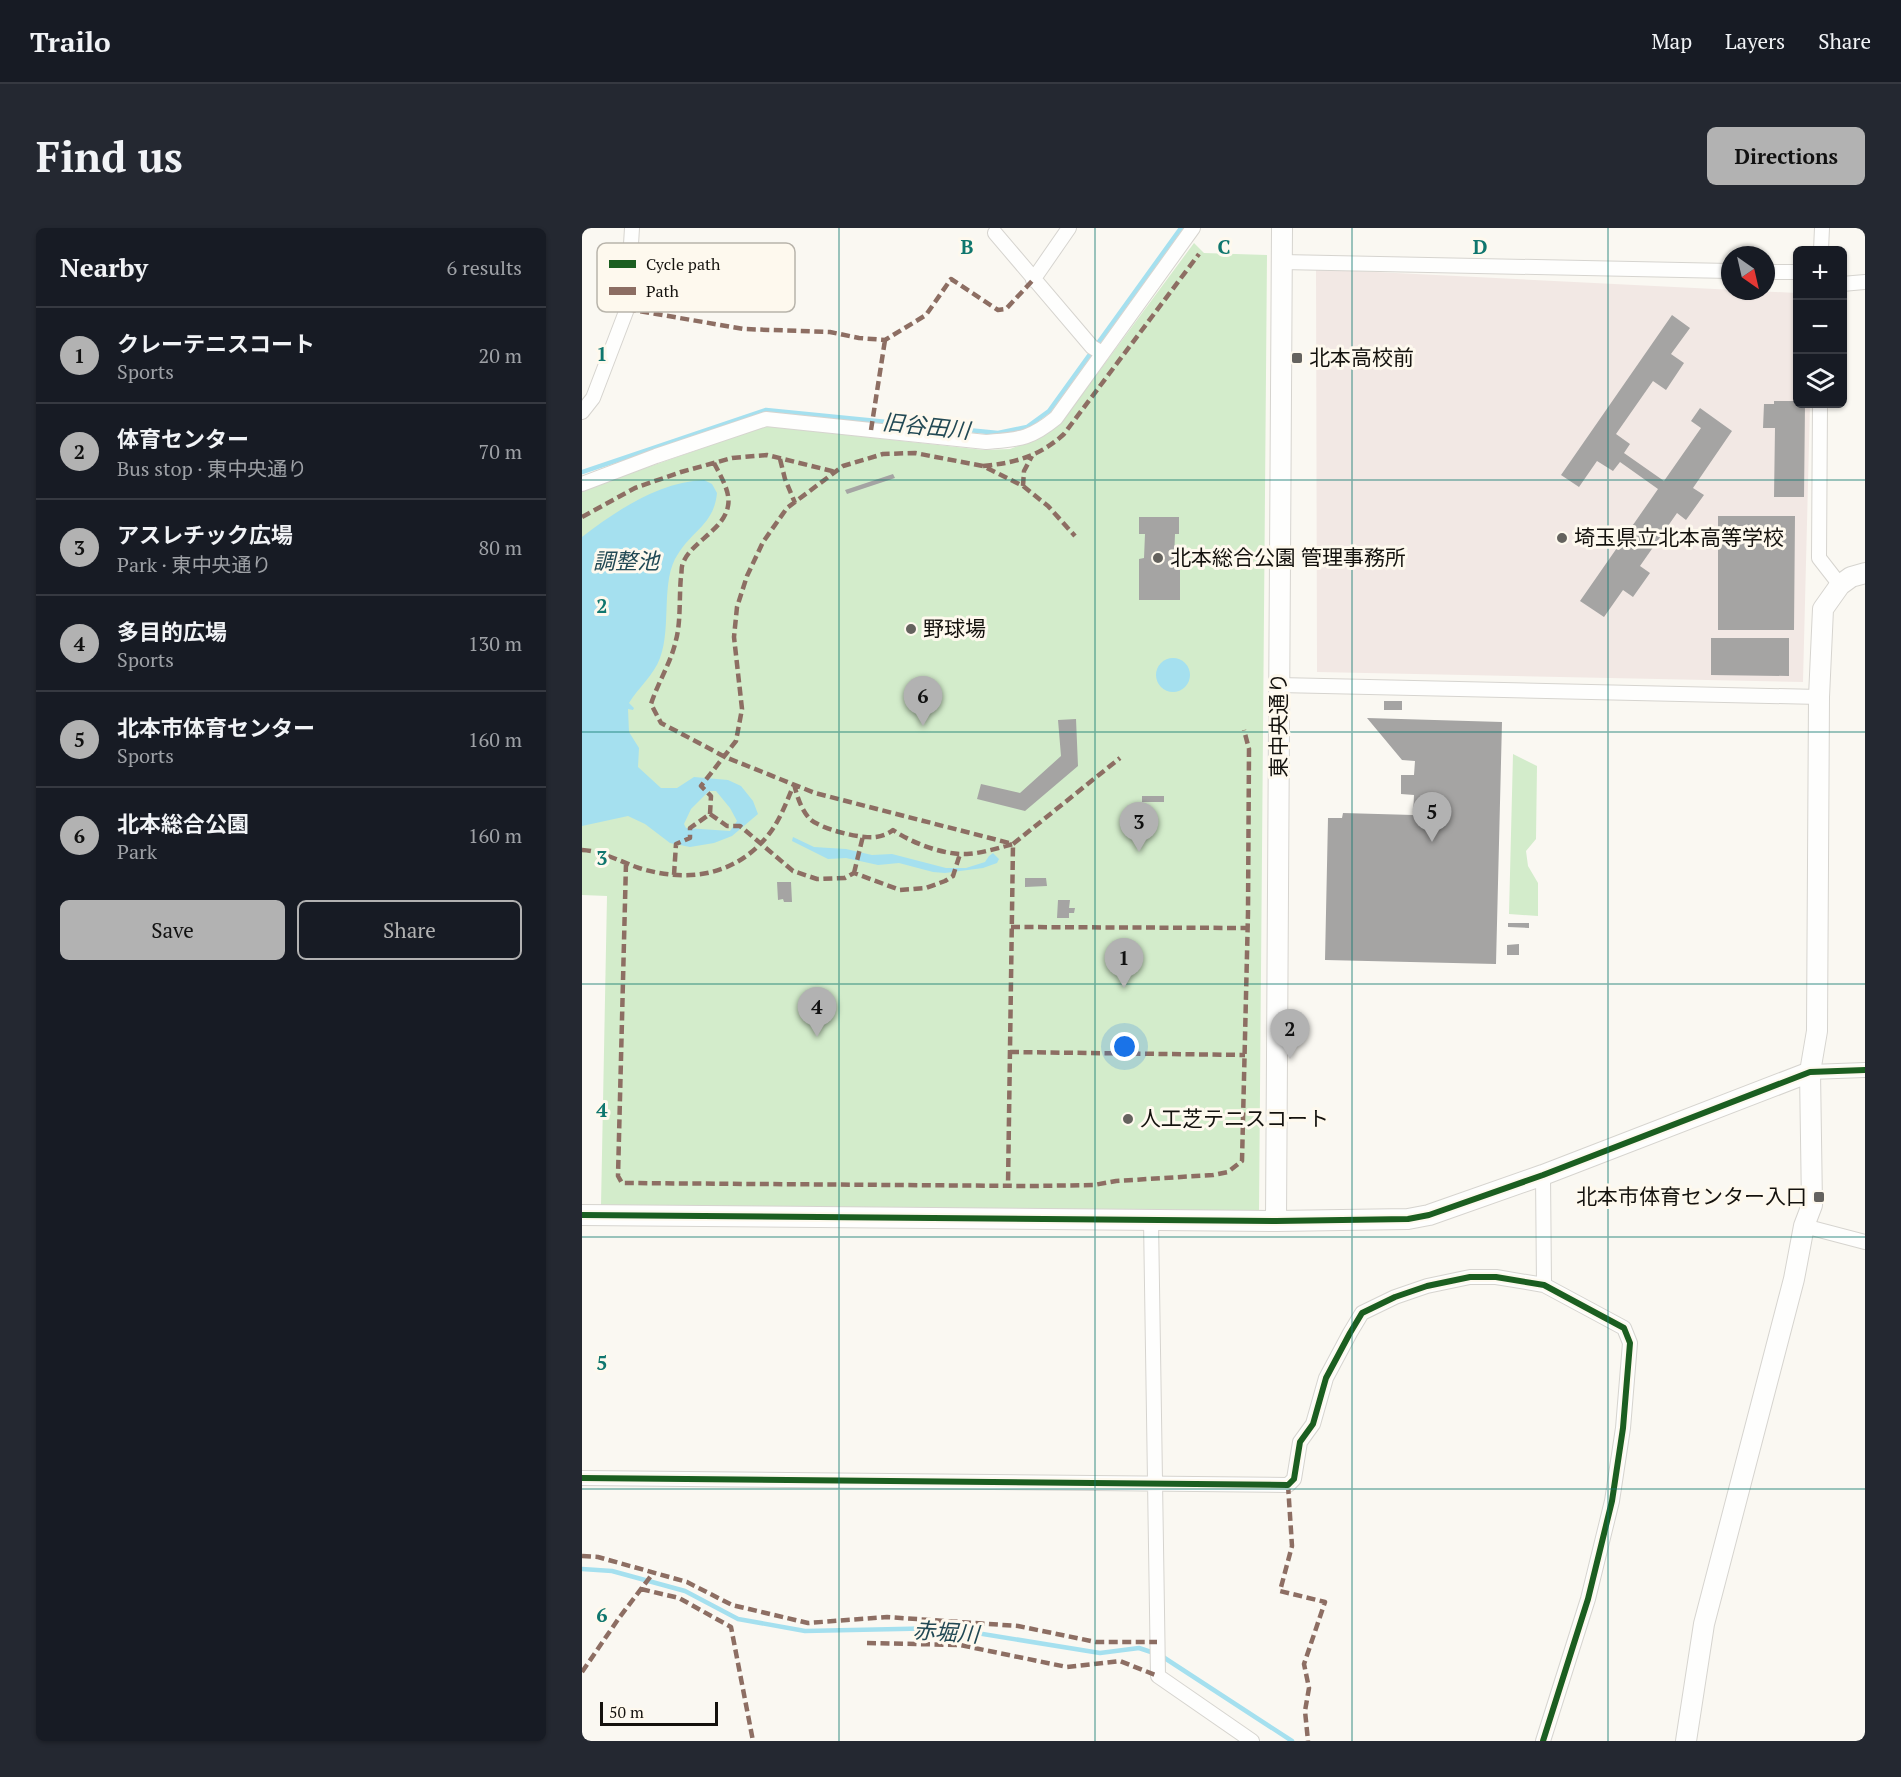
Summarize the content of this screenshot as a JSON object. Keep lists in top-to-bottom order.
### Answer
{
  "streets": {
    "street": ["東中央通り"]
  },
  "water": ["旧谷田川", "調整池", "赤堀川"],
  "places": {
    "transit": ["北本高校前", "北本市体育センター入口"],
    "other": [
      "埼玉県立北本高等学校",
      "北本総合公園 管理事務所",
      "野球場",
      "人工芝テニスコート"
    ]
  },
  "legend": ["Cycle path", "Path"],
  "scale_bar": "50 m",
  "north": "bottom right",
  "page": {
    "header": "Trailo",
    "nav": ["Map", "Layers", "Share"],
    "buttons": [
      "Directions",
      ["Save", "Share"]
    ],
    "title": "Find us",
    "heading": ["Nearby", "6 results"],
    "map_buttons": ["+", "−"],
    "list": [
      {
        "mark": "1",
        "name": "クレーテニスコート",
        "note": "Sports",
        "value": "20 m"
      },
      {
        "mark": "2",
        "name": "体育センター",
        "note": "Bus stop · 東中央通り",
        "value": "70 m"
      },
      {
        "mark": "3",
        "name": "アスレチック広場",
        "note": "Park · 東中央通り",
        "value": "80 m"
      },
      {
        "mark": "4",
        "name": "多目的広場",
        "note": "Sports",
        "value": "130 m"
      },
      {
        "mark": "5",
        "name": "北本市体育センター",
        "note": "Sports",
        "value": "160 m"
      },
      {
        "mark": "6",
        "name": "北本総合公園",
        "note": "Park",
        "value": "160 m"
      }
    ],
    "pins": [
      "6",
      "5",
      "3",
      "1",
      "4",
      "2"
    ],
    "scale": "50 m"
  },
  "grid": {
    "columns": ["B", "C", "D"],
    "rows": [
      "1",
      "2",
      "3",
      "4",
      "5",
      "6"
    ]
  }
}
